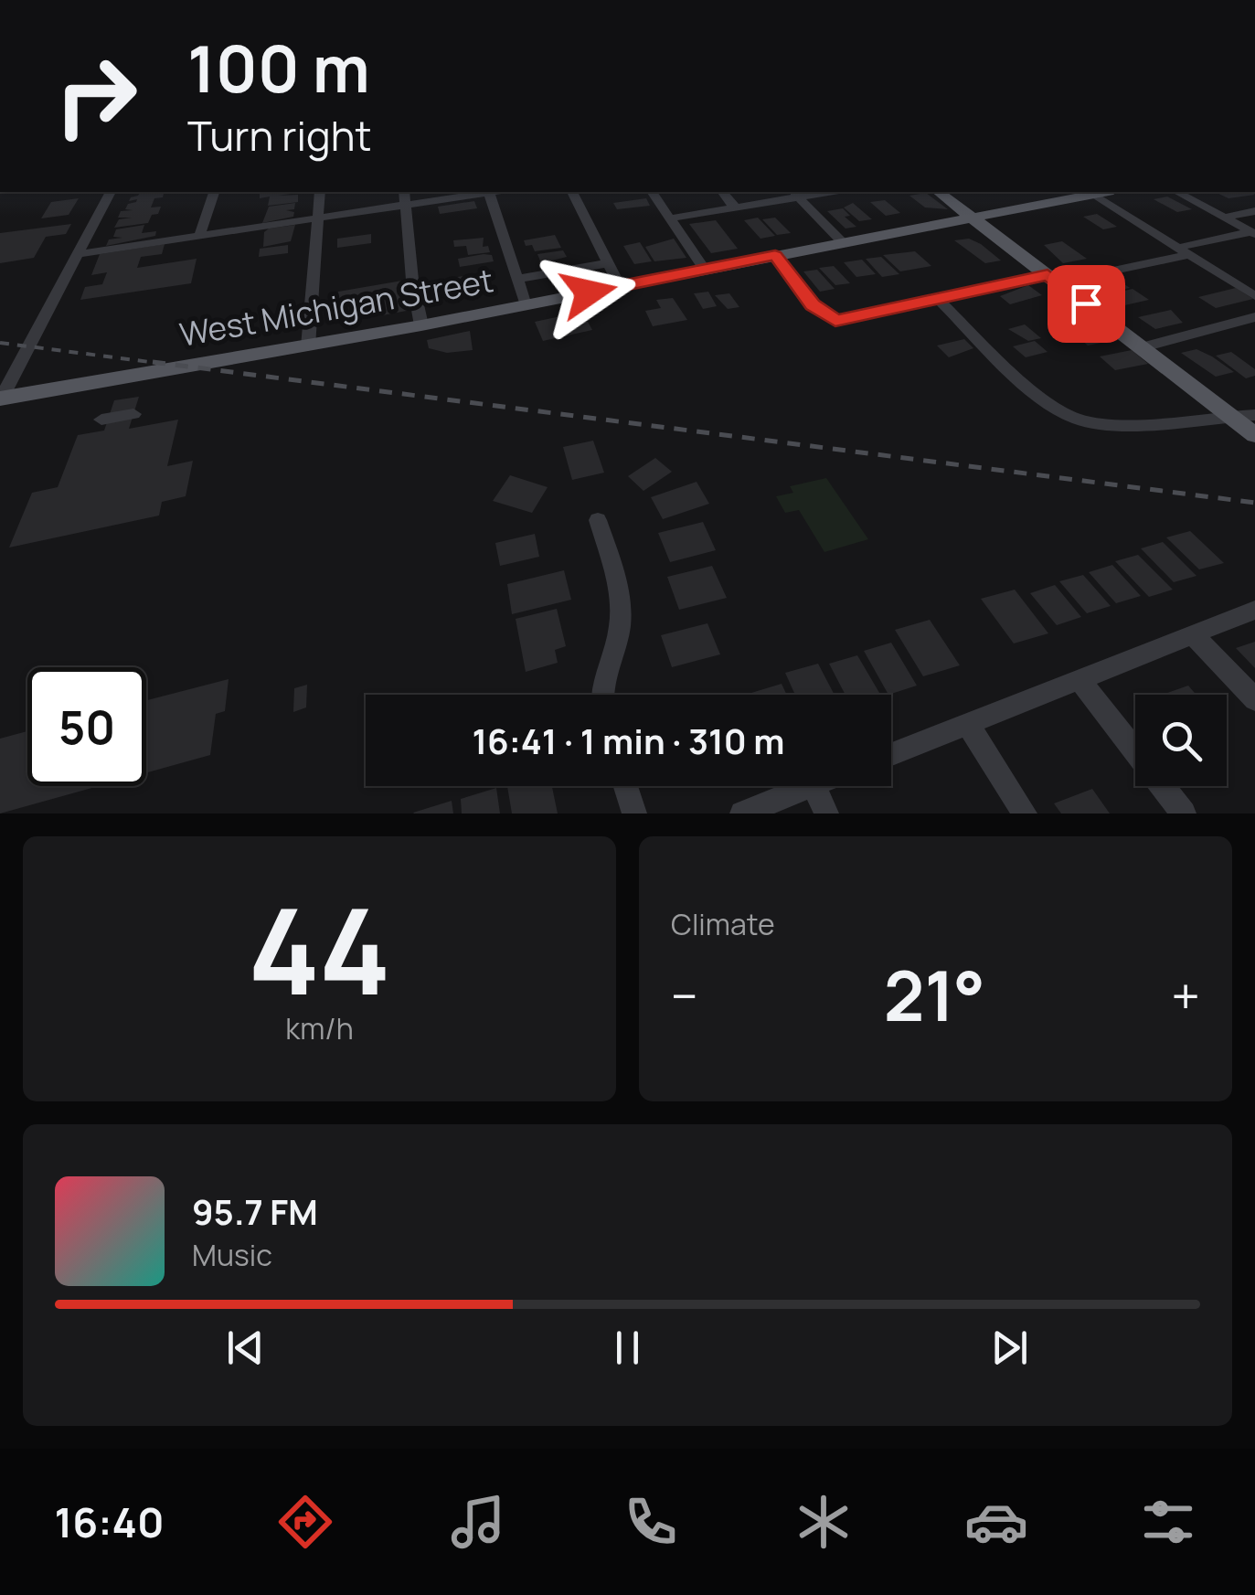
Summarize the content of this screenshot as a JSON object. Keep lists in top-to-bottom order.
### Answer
{
  "streets": {
    "main road": ["West Michigan Street"]
  },
  "page": {
    "turn": ["100 m", "Turn right"],
    "limit": "50",
    "trip": "16:41 · 1 min · 310 m",
    "tile": [
      ["44", "km/h"],
      "Climate"
    ],
    "heat": ["−", "21°", "+"],
    "song": ["95.7 FM", "Music"],
    "tabs": "16:40"
  }
}
